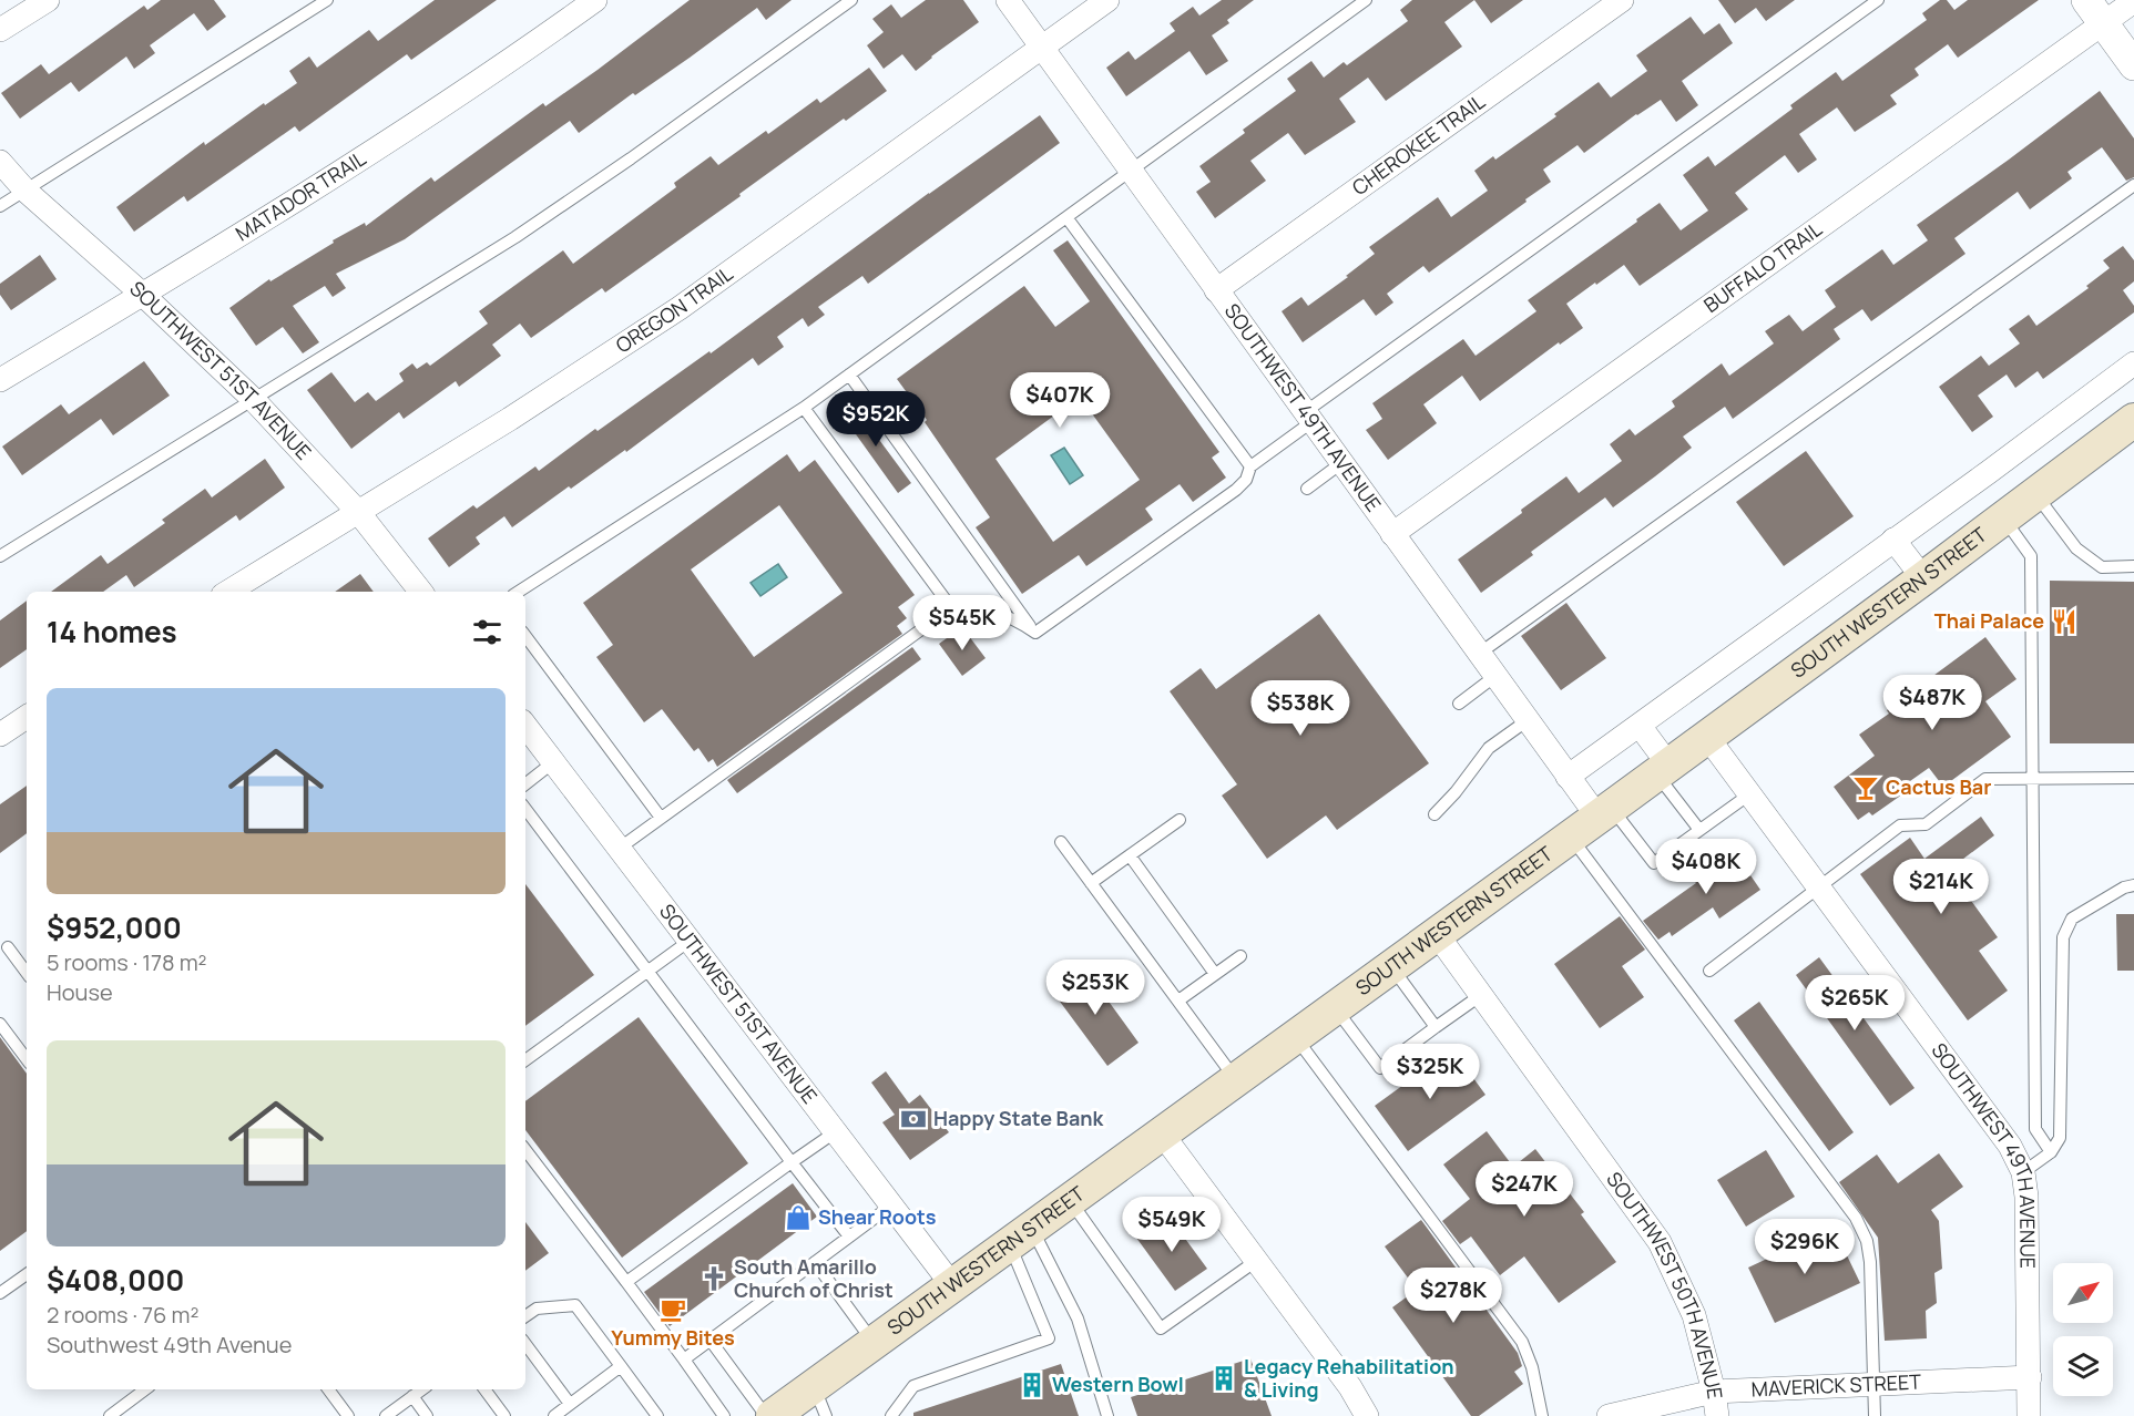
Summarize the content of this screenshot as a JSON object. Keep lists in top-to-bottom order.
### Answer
{
  "streets": {
    "main road": ["SOUTH WESTERN STREET"],
    "street": [
      "CHEROKEE TRAIL",
      "MATADOR TRAIL",
      "BUFFALO TRAIL",
      "OREGON TRAIL",
      "SOUTHWEST 51ST AVENUE",
      "SOUTHWEST 49TH AVENUE",
      "SOUTHWEST 50TH AVENUE",
      "MAVERICK STREET"
    ]
  },
  "crossings": [
    ["CHEROKEE TRAIL", "SOUTHWEST 49TH AVENUE"],
    ["MATADOR TRAIL", "SOUTHWEST 51ST AVENUE"],
    ["BUFFALO TRAIL", "SOUTHWEST 49TH AVENUE"],
    ["OREGON TRAIL", "SOUTHWEST 51ST AVENUE"],
    ["OREGON TRAIL", "SOUTHWEST 49TH AVENUE"],
    ["SOUTHWEST 51ST AVENUE", "SOUTH WESTERN STREET"],
    ["SOUTHWEST 49TH AVENUE", "SOUTH WESTERN STREET"],
    ["SOUTHWEST 49TH AVENUE", "MAVERICK STREET"],
    ["SOUTH WESTERN STREET", "SOUTHWEST 50TH AVENUE"],
    ["SOUTHWEST 50TH AVENUE", "MAVERICK STREET"]
  ],
  "places": {
    "restaurant": ["Thai Palace"],
    "bar": ["Cactus Bar"],
    "bank": ["Happy State Bank"],
    "shop": ["Shear Roots"],
    "church": ["South Amarillo Church of Christ"],
    "cafe": ["Yummy Bites"],
    "building": ["Legacy Rehabilitation & Living", "Western Bowl"]
  },
  "north": "top right",
  "page": {
    "price": [
      "$407K",
      "$952K",
      "$545K",
      "$487K",
      "$538K",
      "$408K",
      "$214K",
      "$253K",
      "$265K",
      "$325K",
      "$247K",
      "$549K",
      "$296K",
      "$278K"
    ],
    "heading": "14 homes",
    "list": [
      {
        "name": "$952,000",
        "note": "5 rooms · 178 m² · House"
      },
      {
        "name": "$408,000",
        "note": "2 rooms · 76 m² · Southwest 49th Avenue"
      }
    ]
  }
}
